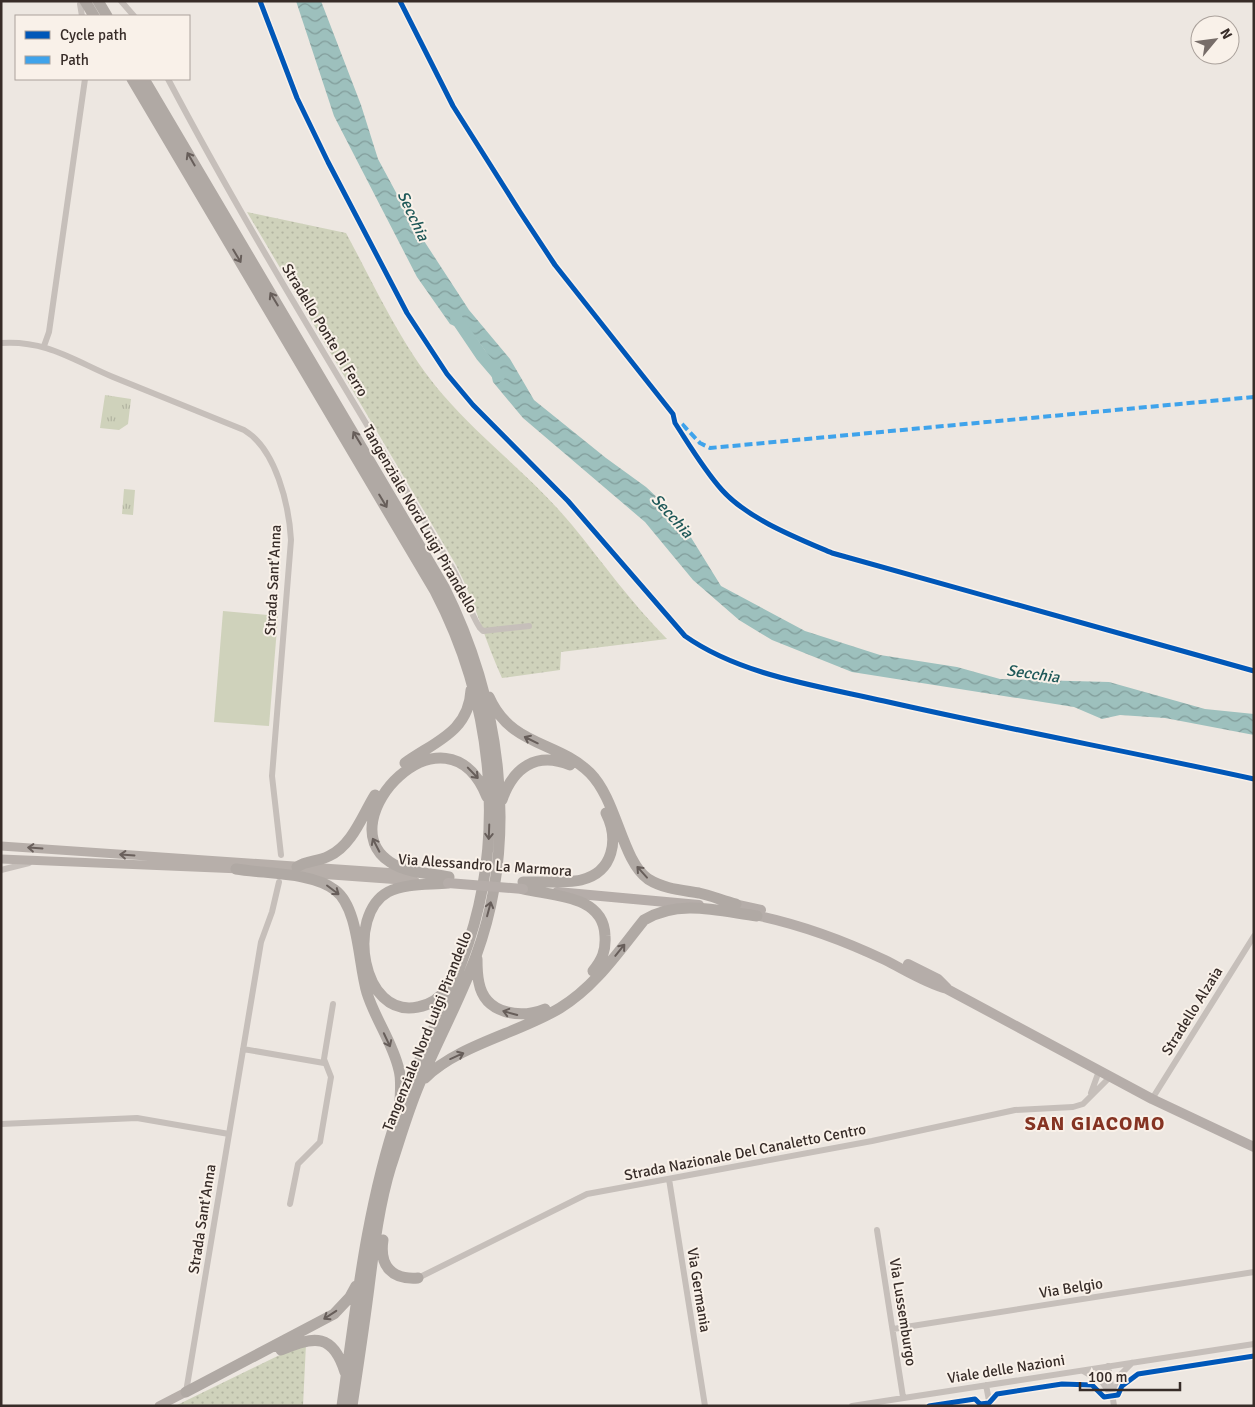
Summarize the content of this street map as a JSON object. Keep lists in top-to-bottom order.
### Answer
{
  "streets": {
    "highway": ["Tangenziale Nord Luigi Pirandello"],
    "main road": ["Via Alessandro La Marmora"],
    "street": [
      "Stradello Ponte Di Ferro",
      "Strada Sant'Anna",
      "Stradello Alzaia",
      "Strada Nazionale Del Canaletto Centro",
      "Via Belgio",
      "Via Germania",
      "Via Lussemburgo",
      "Viale delle Nazioni"
    ]
  },
  "crossings": [
    ["Via Alessandro La Marmora", "Stradello Alzaia"],
    ["Via Alessandro La Marmora", "Strada Nazionale Del Canaletto Centro"],
    ["Strada Nazionale Del Canaletto Centro", "Via Germania"],
    ["Via Belgio", "Via Lussemburgo"],
    ["Via Lussemburgo", "Viale delle Nazioni"]
  ],
  "districts": ["SAN GIACOMO"],
  "water": ["Secchia"],
  "legend": ["Cycle path", "Path"],
  "scale_bar": "100 m",
  "north": "top right"
}
